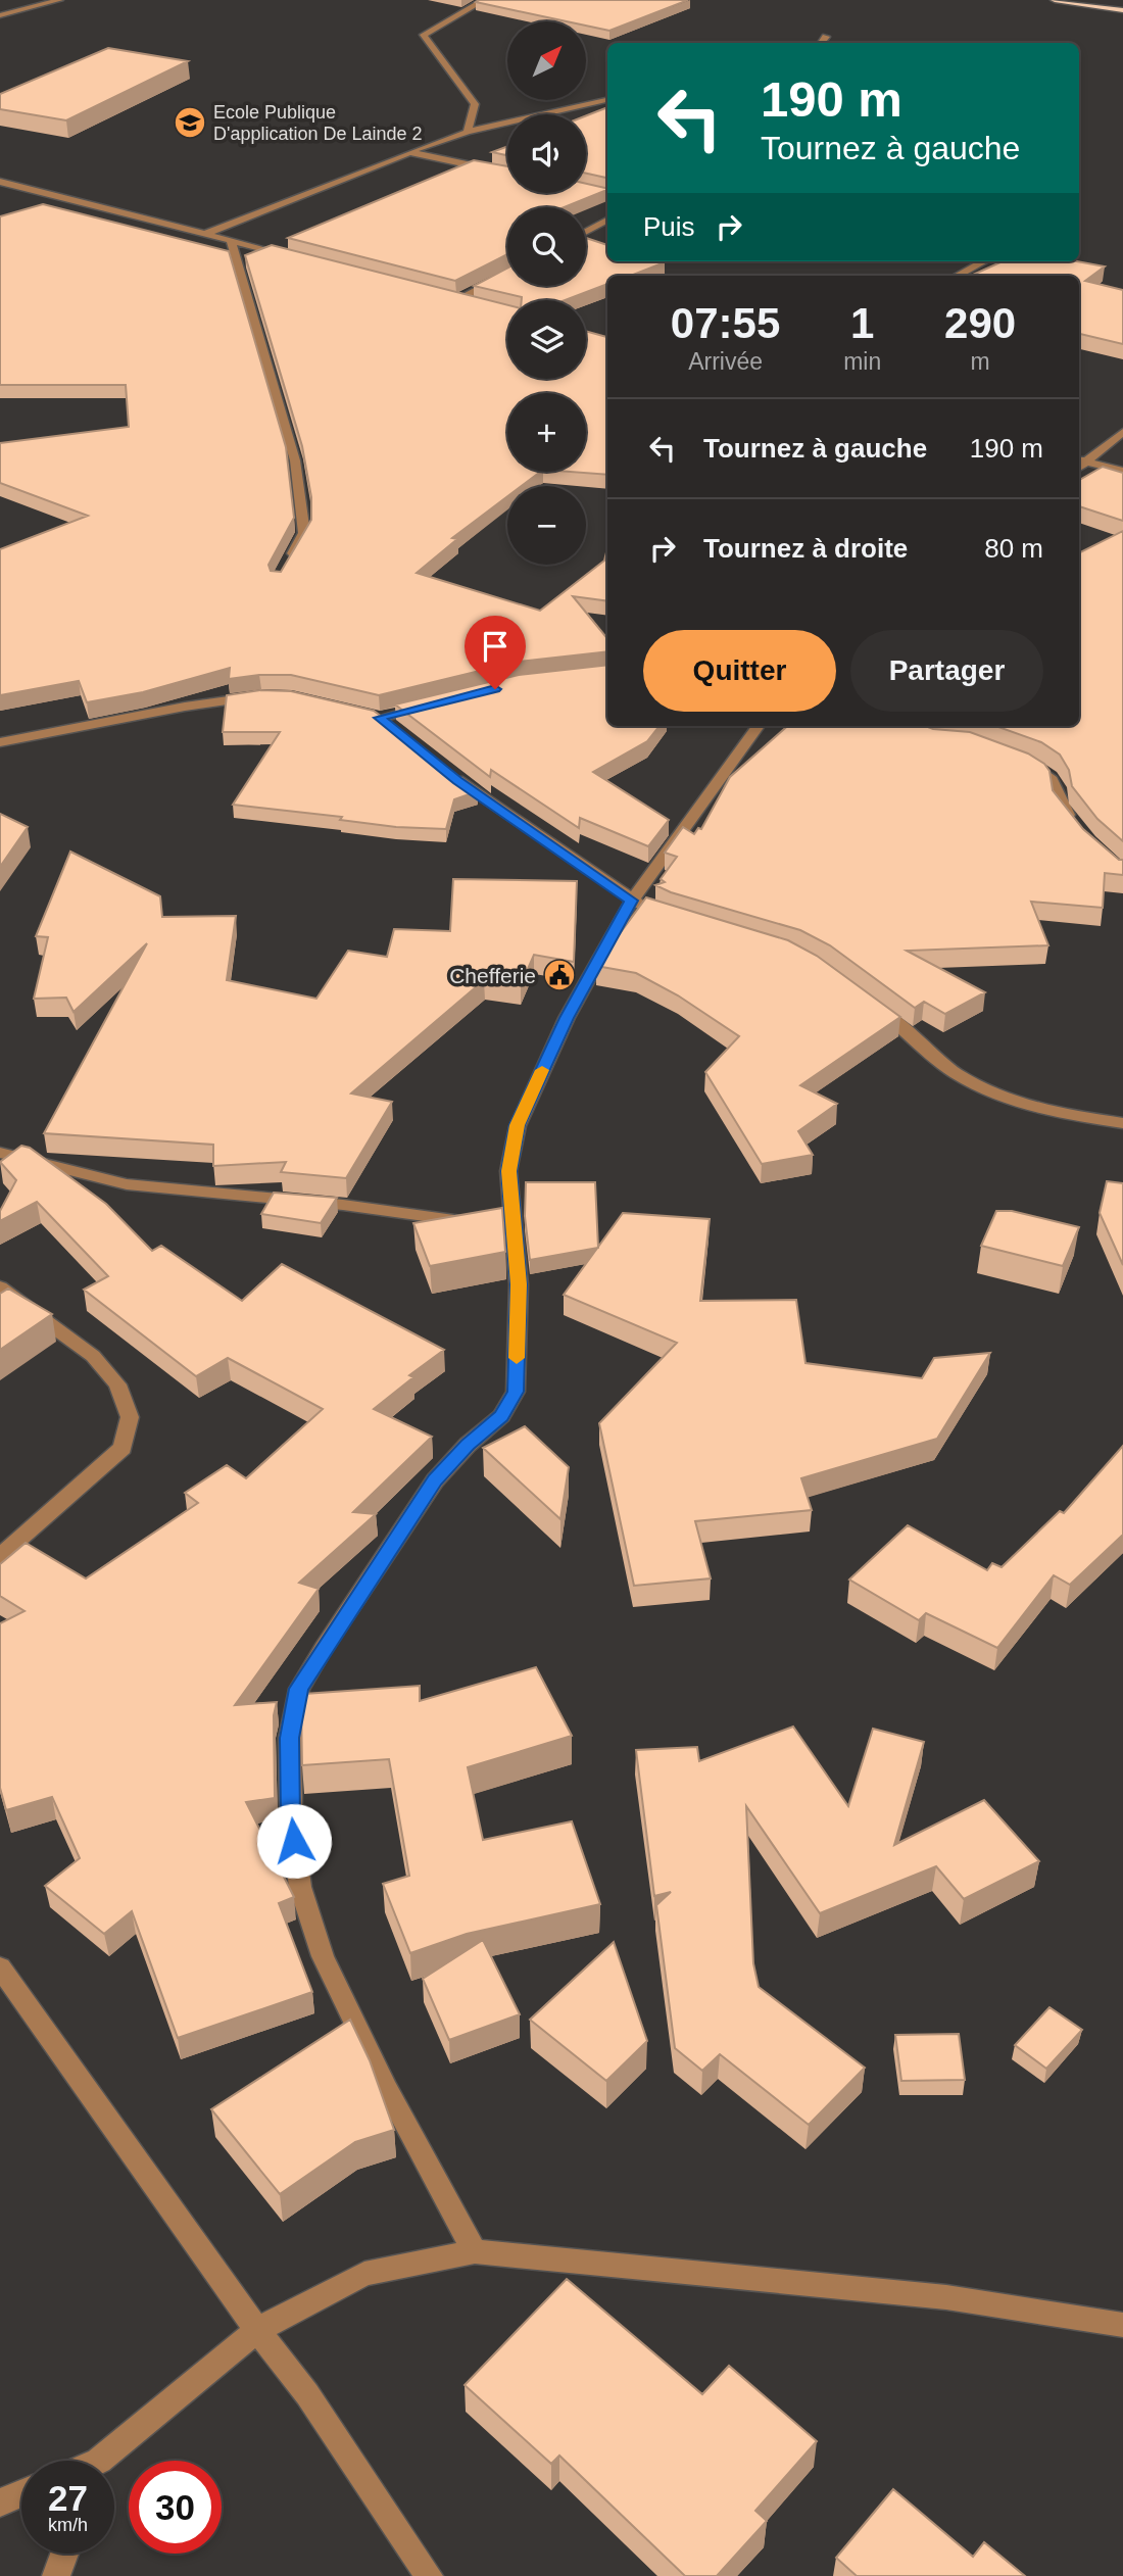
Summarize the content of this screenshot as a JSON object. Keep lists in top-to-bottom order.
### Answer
{
  "places": {
    "school or university": ["Ecole Publique D'application De Lainde 2"],
    "public building": ["Chefferie"]
  },
  "north": "top right",
  "page": {
    "map_buttons": ["+", "−"],
    "turn": ["190 m", "Tournez à gauche"],
    "then": "Puis",
    "eta": [
      "07:55",
      "Arrivée",
      "1",
      "min",
      "290",
      "m"
    ],
    "list": [
      {
        "name": "Tournez à gauche",
        "value": "190 m"
      },
      {
        "name": "Tournez à droite",
        "value": "80 m"
      }
    ],
    "buttons": ["Quitter", "Partager"],
    "speed": "27 km/h",
    "limit": "30"
  }
}
